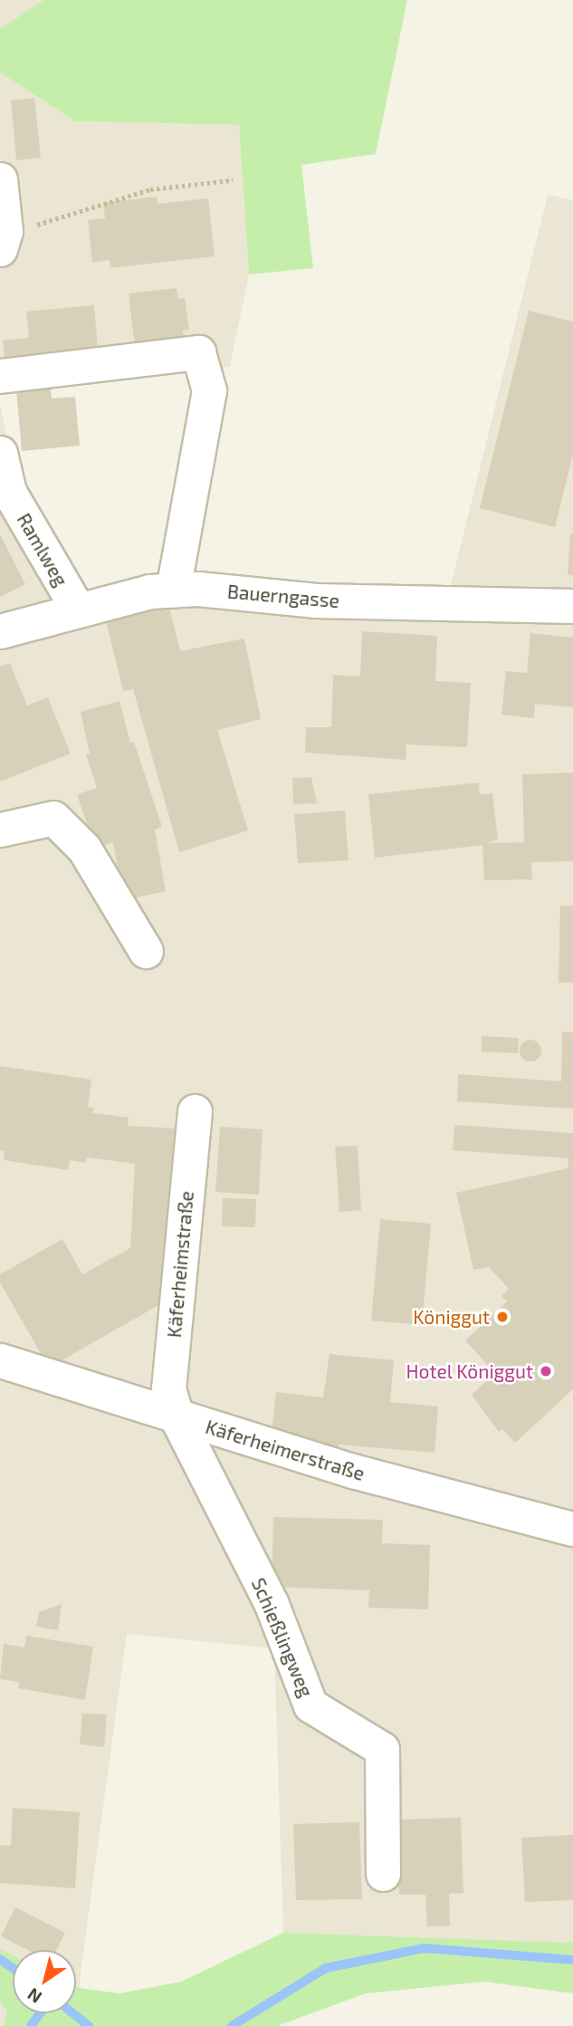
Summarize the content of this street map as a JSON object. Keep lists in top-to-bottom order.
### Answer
{
  "streets": {
    "street": [
      "Ramlweg",
      "Bauerngasse",
      "Käferheimstraße",
      "Käferheimerstraße",
      "Schießlingweg"
    ]
  },
  "crossings": [
    ["Ramlweg", "Bauerngasse"],
    ["Käferheimstraße", "Käferheimerstraße"],
    ["Käferheimstraße", "Schießlingweg"],
    ["Käferheimerstraße", "Schießlingweg"]
  ],
  "places": ["Königgut", "Hotel Königgut"],
  "north": "bottom left"
}
